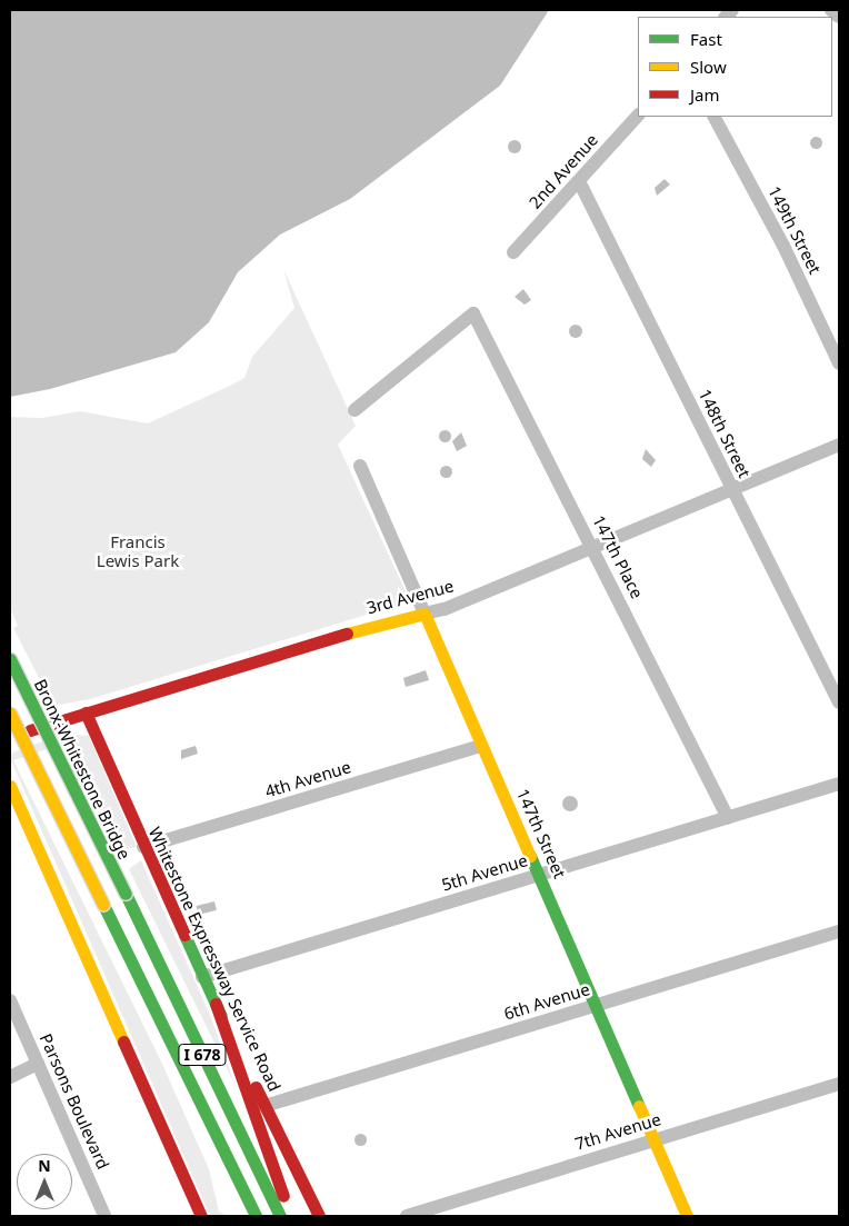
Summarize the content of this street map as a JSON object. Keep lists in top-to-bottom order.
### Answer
{
  "streets": {
    "main road": [
      "3rd Avenue",
      "Bronx-Whitestone Bridge",
      "147th Street",
      "Whitestone Expressway Service Road",
      "I 678"
    ],
    "street": [
      "2nd Avenue",
      "149th Street",
      "148th Street",
      "147th Place",
      "4th Avenue",
      "5th Avenue",
      "6th Avenue",
      "Parsons Boulevard",
      "7th Avenue"
    ]
  },
  "crossings": [
    ["2nd Avenue", "148th Street"],
    ["148th Street", "3rd Avenue"],
    ["147th Place", "3rd Avenue"],
    ["147th Place", "5th Avenue"],
    ["3rd Avenue", "147th Street"],
    ["3rd Avenue", "Whitestone Expressway Service Road"],
    ["4th Avenue", "147th Street"],
    ["4th Avenue", "Whitestone Expressway Service Road"],
    ["147th Street", "5th Avenue"],
    ["147th Street", "6th Avenue"],
    ["147th Street", "7th Avenue"],
    ["5th Avenue", "Whitestone Expressway Service Road"],
    ["Whitestone Expressway Service Road", "6th Avenue"]
  ],
  "parks": ["Francis Lewis Park"],
  "legend": ["Fast", "Slow", "Jam"],
  "north": "top"
}
